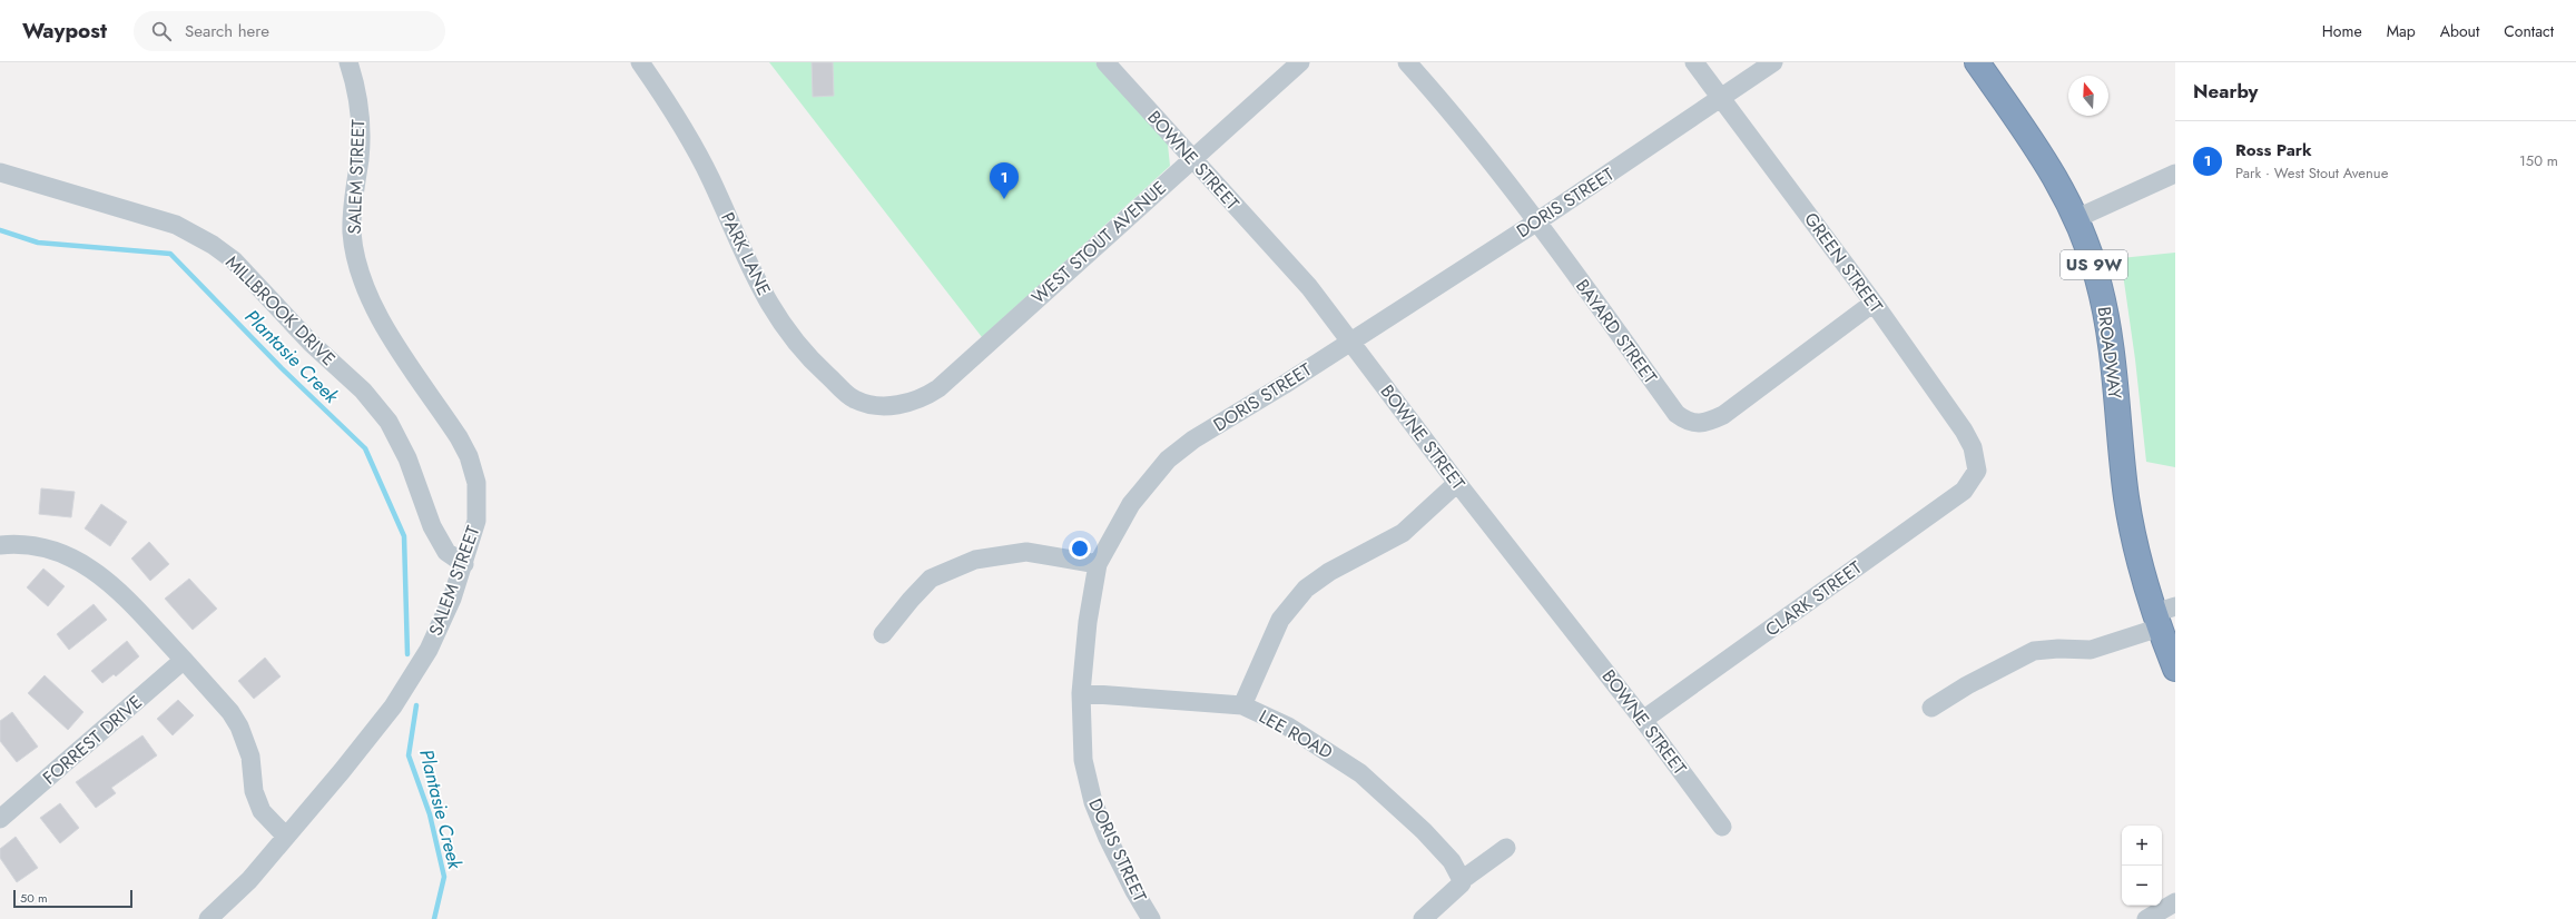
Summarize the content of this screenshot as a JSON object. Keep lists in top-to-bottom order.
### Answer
{
  "streets": {
    "highway": ["US 9W", "BROADWAY"],
    "street": [
      "BOWNE STREET",
      "SALEM STREET",
      "DORIS STREET",
      "WEST STOUT AVENUE",
      "PARK LANE",
      "GREEN STREET",
      "MILLBROOK DRIVE",
      "BAYARD STREET",
      "CLARK STREET",
      "LEE ROAD",
      "FORREST DRIVE"
    ]
  },
  "crossings": [
    ["BOWNE STREET", "DORIS STREET"],
    ["BOWNE STREET", "WEST STOUT AVENUE"],
    ["BOWNE STREET", "CLARK STREET"],
    ["SALEM STREET", "MILLBROOK DRIVE"],
    ["DORIS STREET", "GREEN STREET"],
    ["DORIS STREET", "BAYARD STREET"],
    ["DORIS STREET", "LEE ROAD"],
    ["WEST STOUT AVENUE", "PARK LANE"],
    ["GREEN STREET", "BAYARD STREET"],
    ["GREEN STREET", "CLARK STREET"]
  ],
  "water": ["Plantasie Creek"],
  "scale_bar": "50 m",
  "north": "top",
  "page": {
    "header": "Waypost",
    "search": "Search here",
    "nav": [
      "Home",
      "Map",
      "About",
      "Contact"
    ],
    "heading": "Nearby",
    "list": [
      {
        "mark": "1",
        "name": "Ross Park",
        "note": "Park · West Stout Avenue",
        "value": "150 m"
      }
    ],
    "pins": "1",
    "map_buttons": ["+", "−"],
    "scale": "50 m"
  }
}
